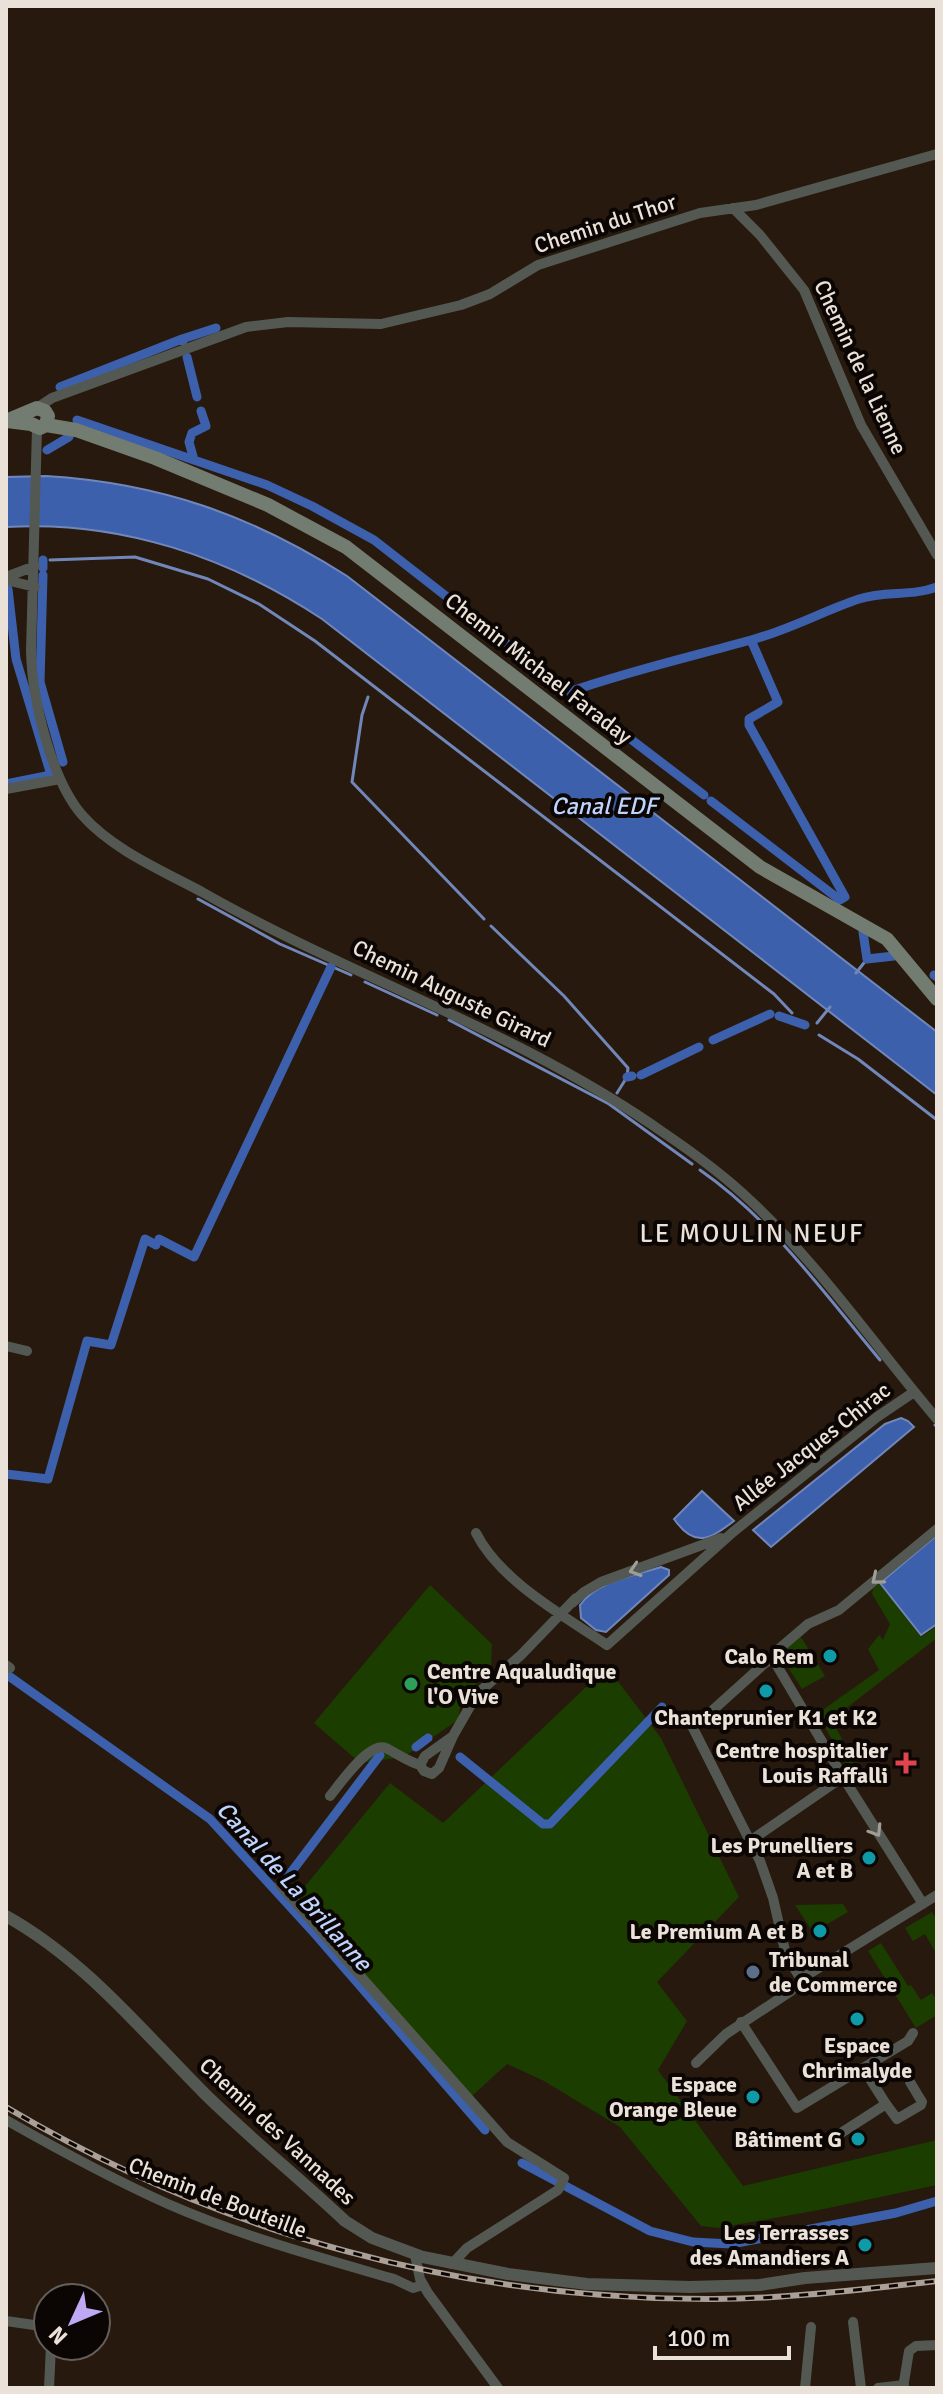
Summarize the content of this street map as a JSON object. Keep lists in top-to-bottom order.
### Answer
{
  "streets": {
    "main road": ["Chemin Michael Faraday"],
    "street": [
      "Chemin du Thor",
      "Chemin de la Lienne",
      "Chemin Auguste Girard",
      "Allée Jacques Chirac",
      "Chemin des Vannades",
      "Chemin de Bouteille"
    ]
  },
  "crossings": [
    ["Chemin du Thor", "Chemin de la Lienne"],
    ["Chemin du Thor", "Chemin Michael Faraday"],
    ["Chemin Auguste Girard", "Allée Jacques Chirac"]
  ],
  "districts": ["LE MOULIN NEUF"],
  "water": ["Canal EDF", "Canal de La Brillanne"],
  "places": {
    "other": [
      "Calo Rem",
      "Centre Aqualudique l'O Vive",
      "Chanteprunier K1 et K2",
      "Les Prunelliers A et B",
      "Le Premium A et B",
      "Tribunal de Commerce",
      "Espace Chrimalyde",
      "Espace Orange Bleue",
      "Bâtiment G",
      "Les Terrasses des Amandiers A"
    ],
    "health": ["Centre hospitalier Louis Raffalli"]
  },
  "scale_bar": "100 m",
  "north": "bottom left"
}
